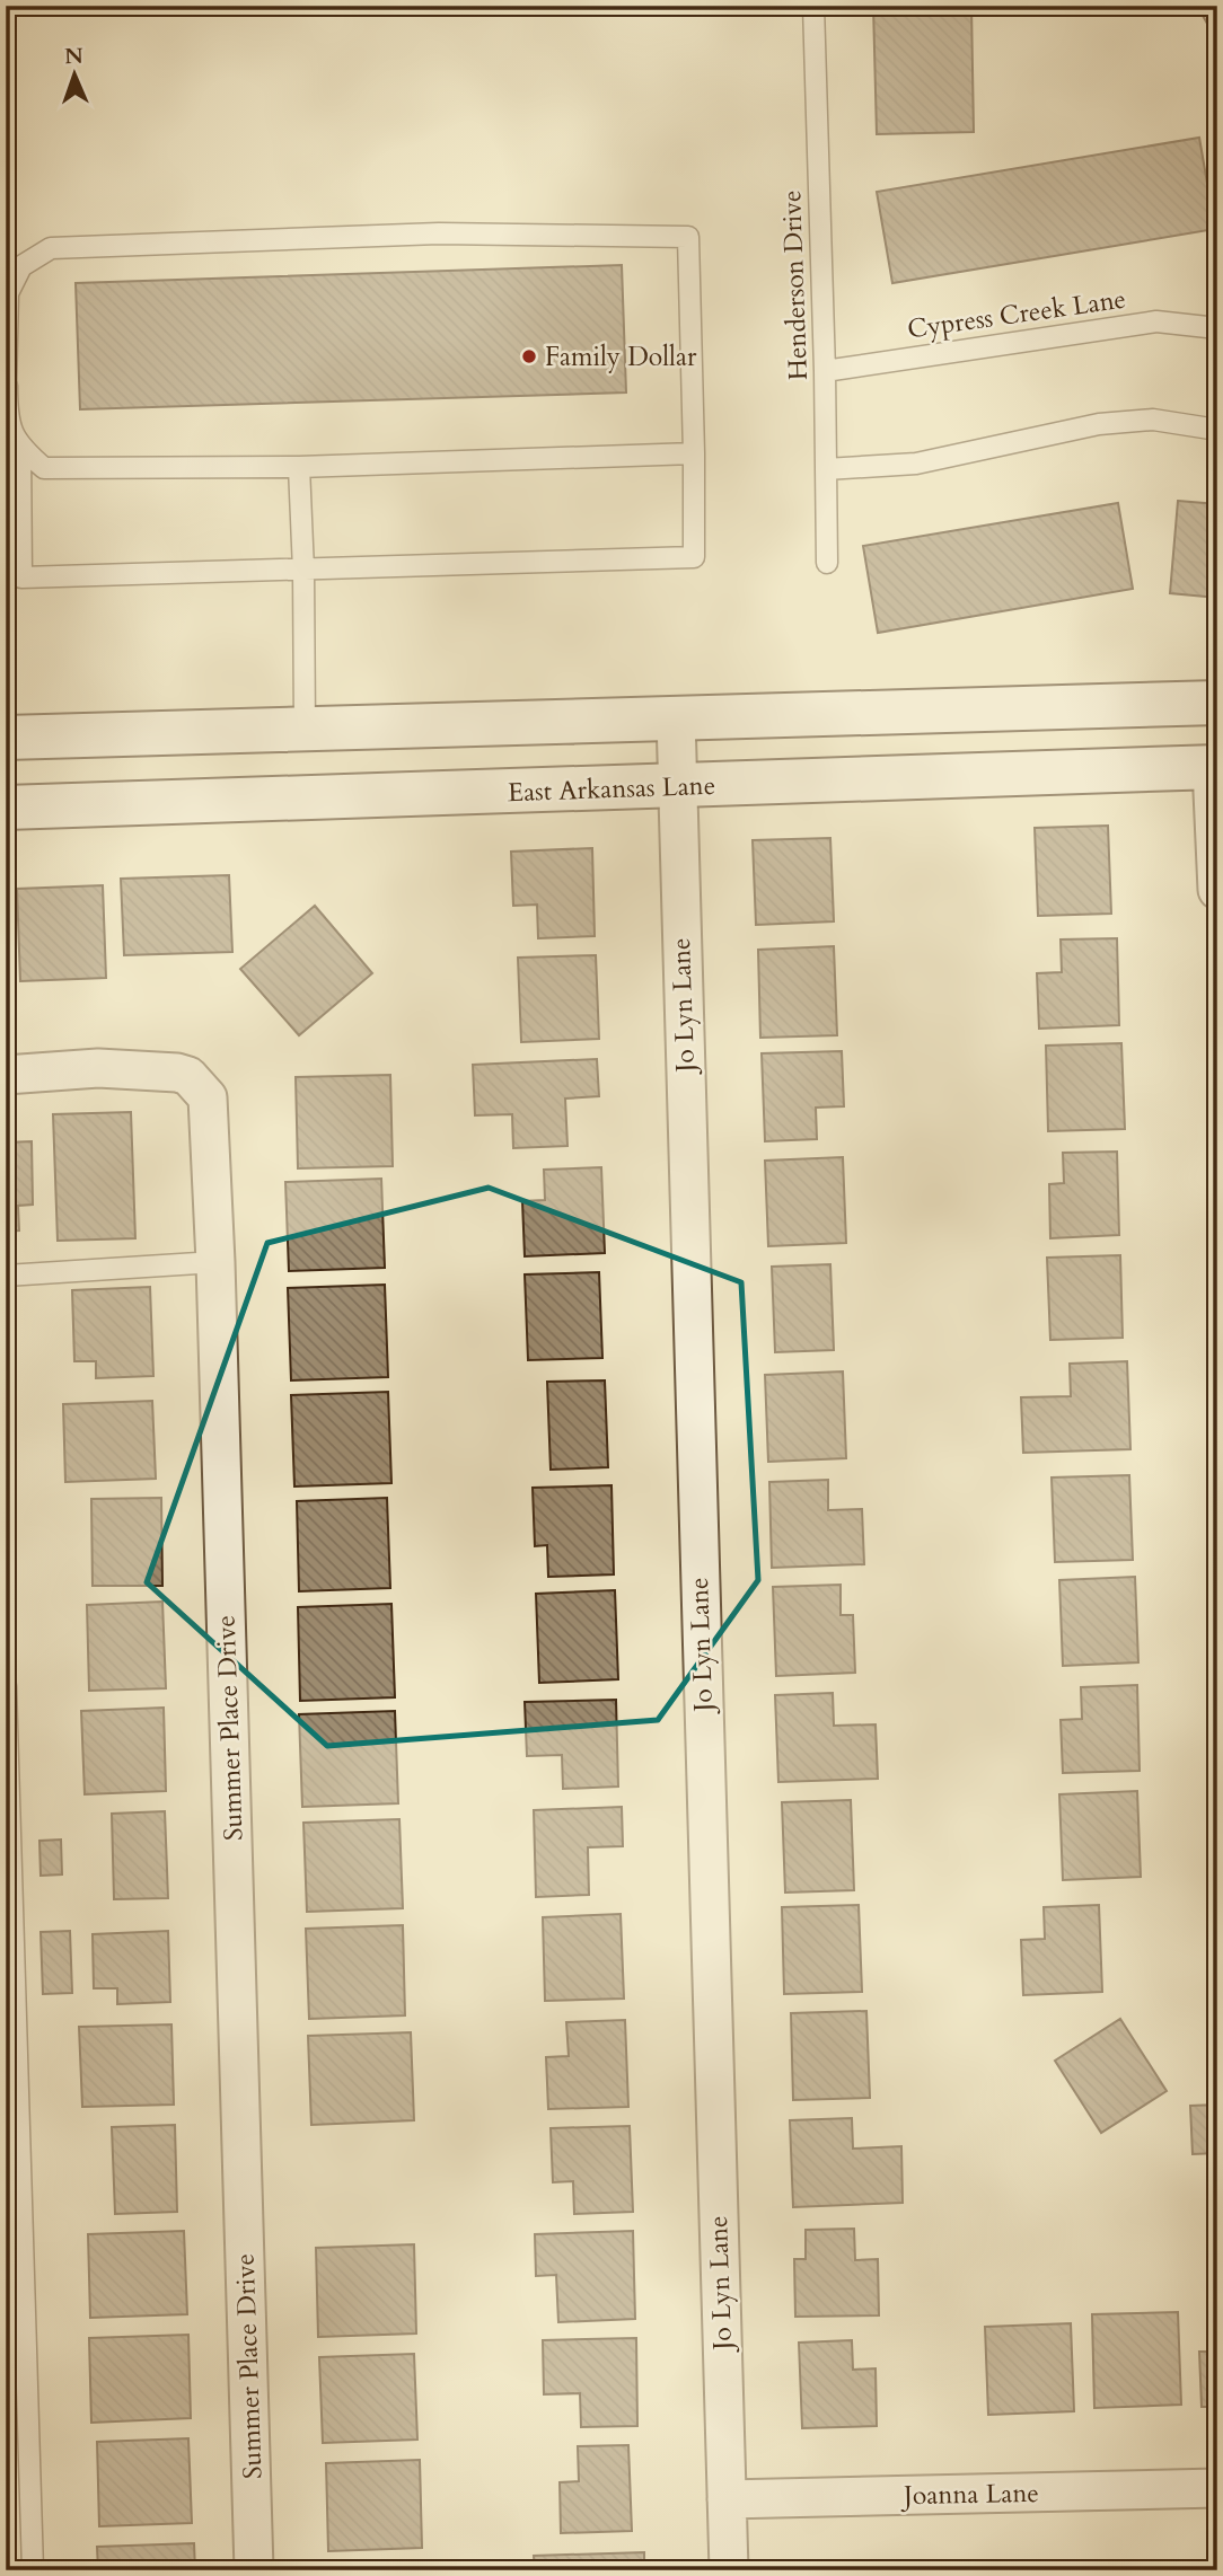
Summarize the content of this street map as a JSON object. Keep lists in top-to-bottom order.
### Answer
{
  "streets": {
    "main road": ["East Arkansas Lane"],
    "street": ["Jo Lyn Lane", "Summer Place Drive", "Joanna Lane"],
    "lane": ["Henderson Drive", "Cypress Creek Lane"]
  },
  "crossings": [
    ["Henderson Drive", "Cypress Creek Lane"],
    ["East Arkansas Lane", "Jo Lyn Lane"],
    ["Jo Lyn Lane", "Joanna Lane"]
  ],
  "places": ["Family Dollar"],
  "north": "top"
}
